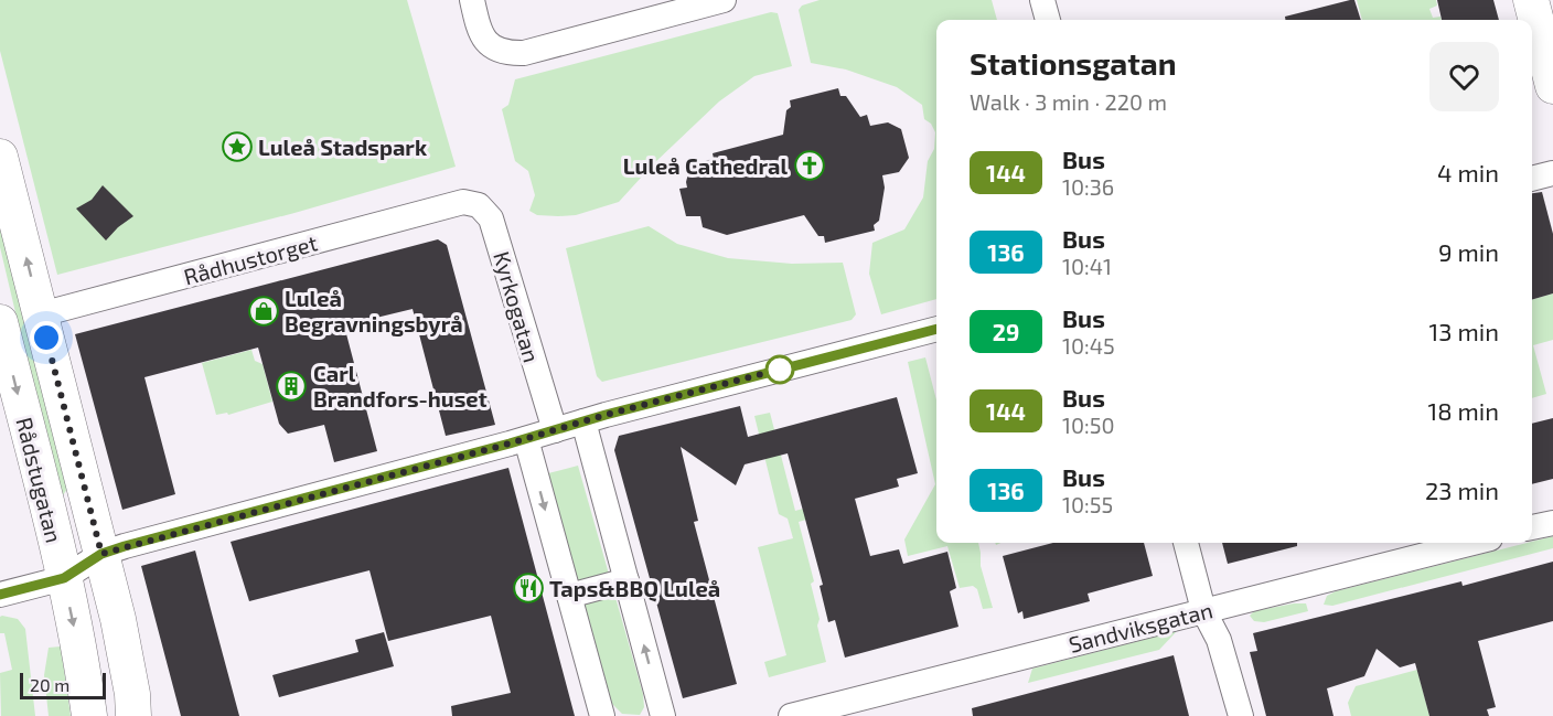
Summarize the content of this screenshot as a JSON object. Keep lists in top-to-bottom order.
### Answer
{
  "streets": {
    "main road": ["Rådstugatan"],
    "street": ["Rådhustorget", "Kyrkogatan", "Sandviksgatan"]
  },
  "crossings": [
    ["Rådhustorget", "Kyrkogatan"],
    ["Rådhustorget", "Rådstugatan"]
  ],
  "places": {
    "place": ["Luleå Stadspark"],
    "church": ["Luleå Cathedral"],
    "shop": ["Luleå Begravningsbyrå"],
    "building": ["Carl Brandfors-huset"],
    "restaurant": ["Taps&BBQ Luleå"]
  },
  "lines": ["bus line 144"],
  "scale_bar": "20 m",
  "page": {
    "heading": ["Stationsgatan", "Walk · 3 min · 220 m"],
    "list": [
      {
        "mark": "144",
        "name": "Bus",
        "note": "10:36",
        "value": "4 min"
      },
      {
        "mark": "136",
        "name": "Bus",
        "note": "10:41",
        "value": "9 min"
      },
      {
        "mark": "29",
        "name": "Bus",
        "note": "10:45",
        "value": "13 min"
      },
      {
        "mark": "144",
        "name": "Bus",
        "note": "10:50",
        "value": "18 min"
      },
      {
        "mark": "136",
        "name": "Bus",
        "note": "10:55",
        "value": "23 min"
      }
    ],
    "scale": "20 m"
  }
}
